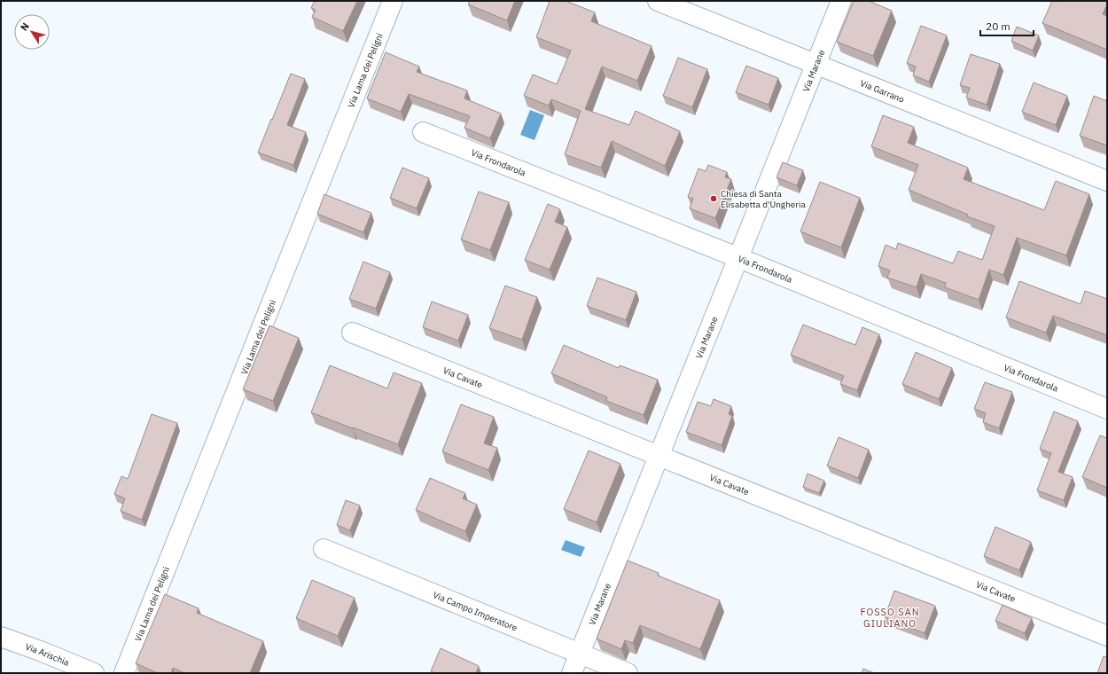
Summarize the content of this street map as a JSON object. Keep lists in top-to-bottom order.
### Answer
{
  "streets": {
    "street": [
      "Via Lama dei Peligni",
      "Via Marane",
      "Via Garrano",
      "Via Frondarola",
      "Via Cavate",
      "Via Campo Imperatore",
      "Via Arischia"
    ]
  },
  "crossings": [
    ["Via Marane", "Via Garrano"],
    ["Via Marane", "Via Frondarola"],
    ["Via Marane", "Via Cavate"],
    ["Via Marane", "Via Campo Imperatore"]
  ],
  "districts": ["FOSSO SAN GIULIANO"],
  "places": ["Chiesa di Santa Elisabetta d'Ungheria"],
  "scale_bar": "20 m",
  "north": "top left"
}
